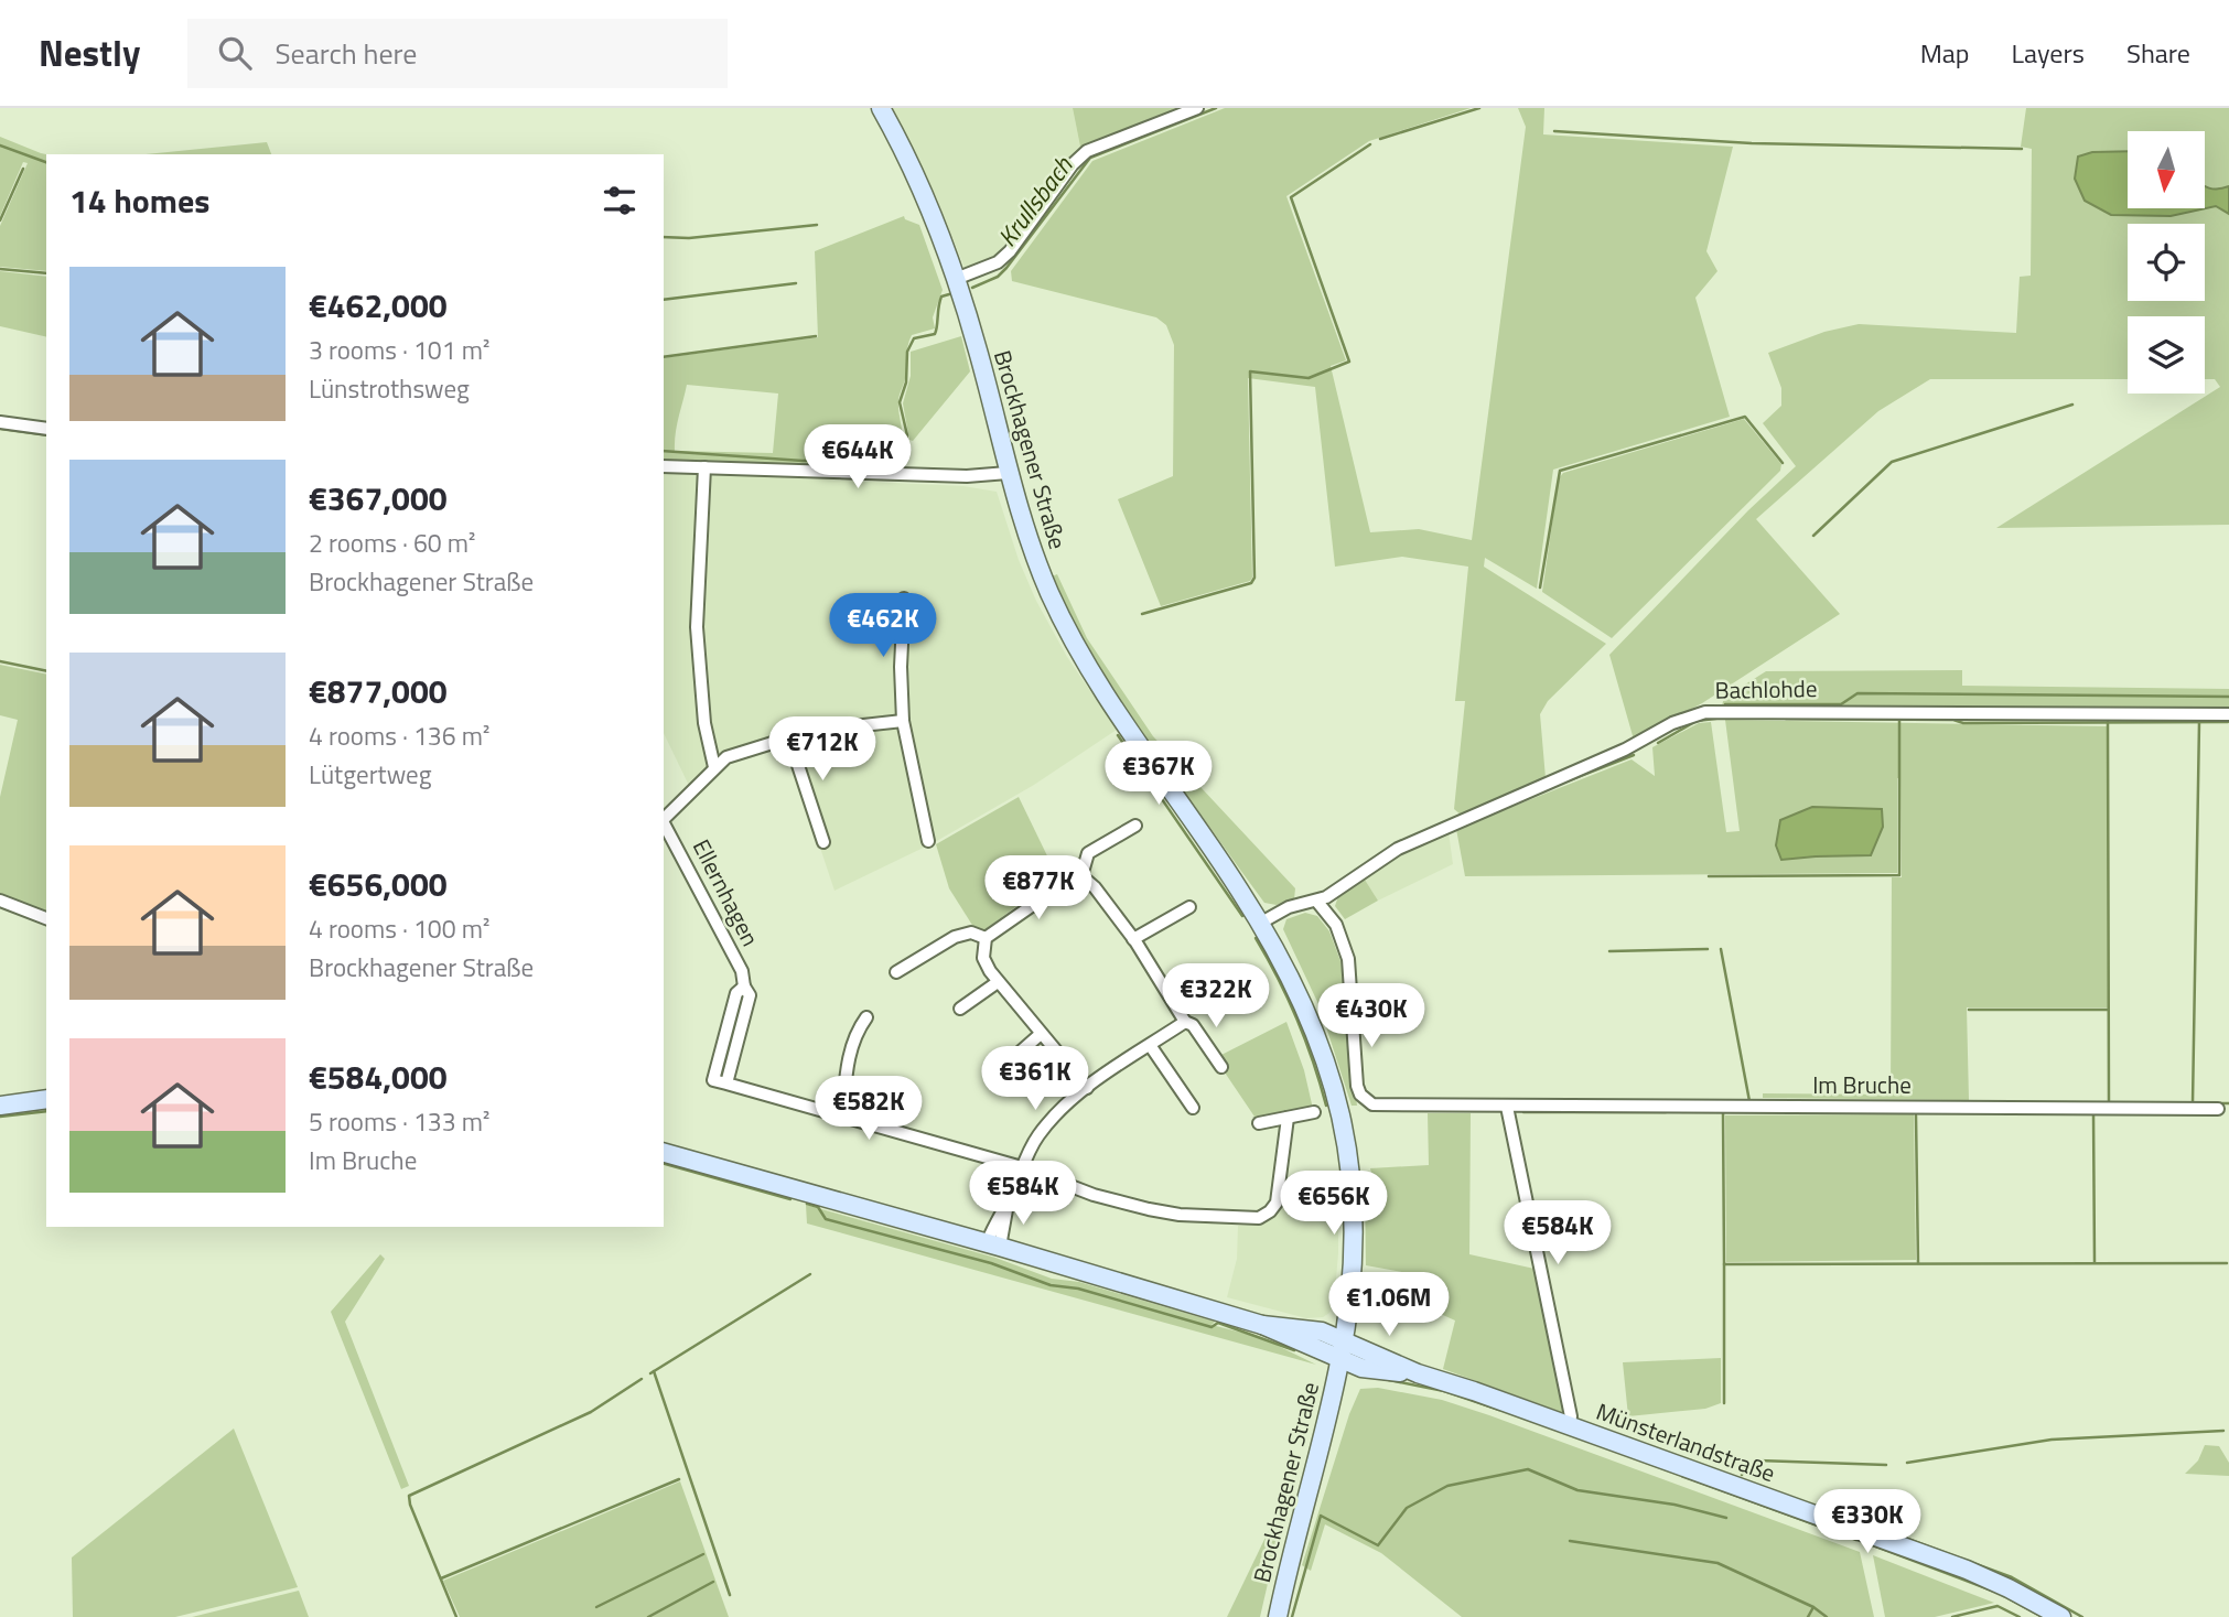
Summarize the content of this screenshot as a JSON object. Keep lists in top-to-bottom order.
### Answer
{
  "streets": {
    "main road": ["Brockhagener Straße", "Münsterlandstraße"],
    "street": ["Bachlohde", "Ellernhagen", "Im Bruche"]
  },
  "crossings": [
    ["Brockhagener Straße", "Bachlohde"],
    ["Bachlohde", "Im Bruche"]
  ],
  "water": ["Krullsbach"],
  "north": "bottom",
  "page": {
    "header": "Nestly",
    "search": "Search here",
    "nav": ["Map", "Layers", "Share"],
    "heading": "14 homes",
    "list": [
      {
        "name": "€462,000",
        "note": "3 rooms · 101 m² · Lünstrothsweg"
      },
      {
        "name": "€367,000",
        "note": "2 rooms · 60 m² · Brockhagener Straße"
      },
      {
        "name": "€877,000",
        "note": "4 rooms · 136 m² · Lütgertweg"
      },
      {
        "name": "€656,000",
        "note": "4 rooms · 100 m² · Brockhagener Straße"
      },
      {
        "name": "€584,000",
        "note": "5 rooms · 133 m² · Im Bruche"
      }
    ],
    "price": [
      "€644K",
      "€462K",
      "€712K",
      "€367K",
      "€877K",
      "€322K",
      "€430K",
      "€361K",
      "€582K",
      "€584K",
      "€656K",
      "€584K",
      "€1.06M",
      "€330K"
    ]
  }
}
